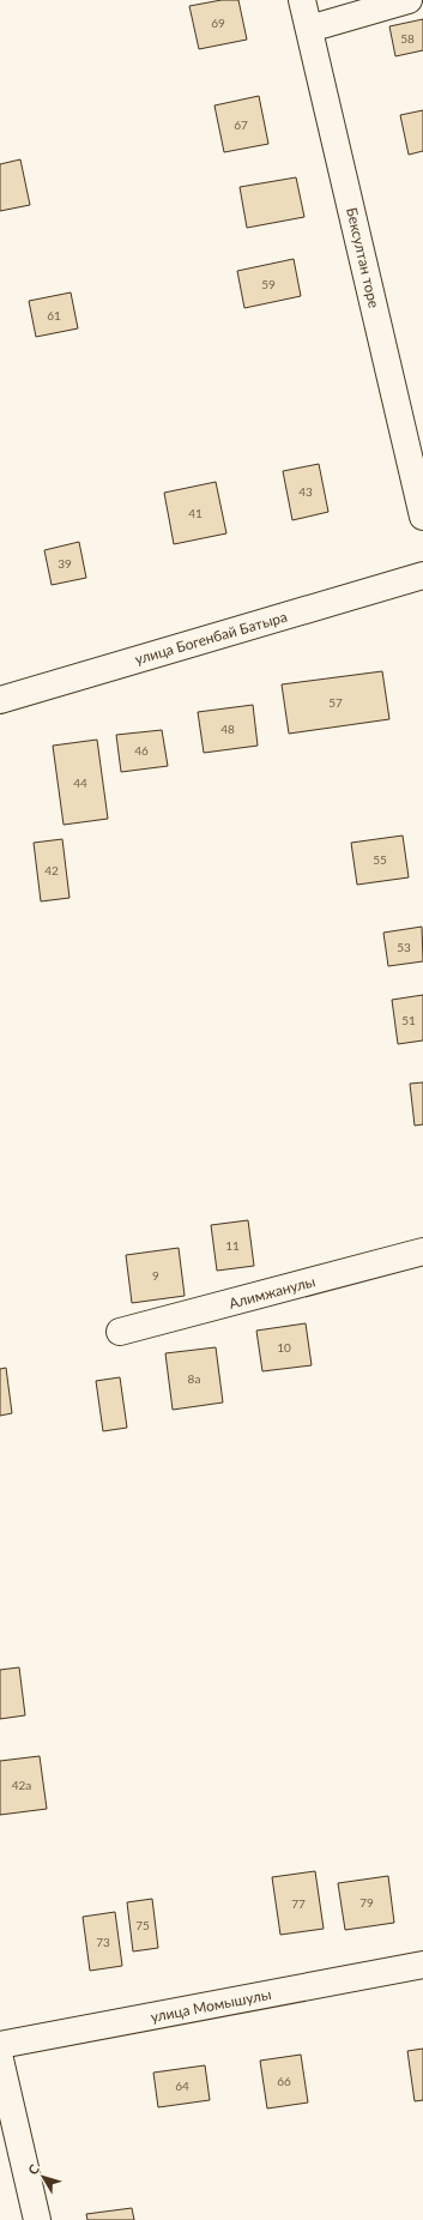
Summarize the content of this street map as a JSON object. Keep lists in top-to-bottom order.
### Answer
{
  "streets": {
    "street": [
      "Бексултан торе",
      "улица Богенбай Батыра",
      "Алимжанулы",
      "улица Момышулы"
    ]
  },
  "house_numbers": [
    "69",
    "58",
    "67",
    "59",
    "61",
    "43",
    "41",
    "39",
    "57",
    "48",
    "46",
    "44",
    "55",
    "42",
    "53",
    "51",
    "11",
    "9",
    "10",
    "8а",
    "42а",
    "79",
    "77",
    "75",
    "73",
    "66",
    "64"
  ],
  "north": "top left"
}
